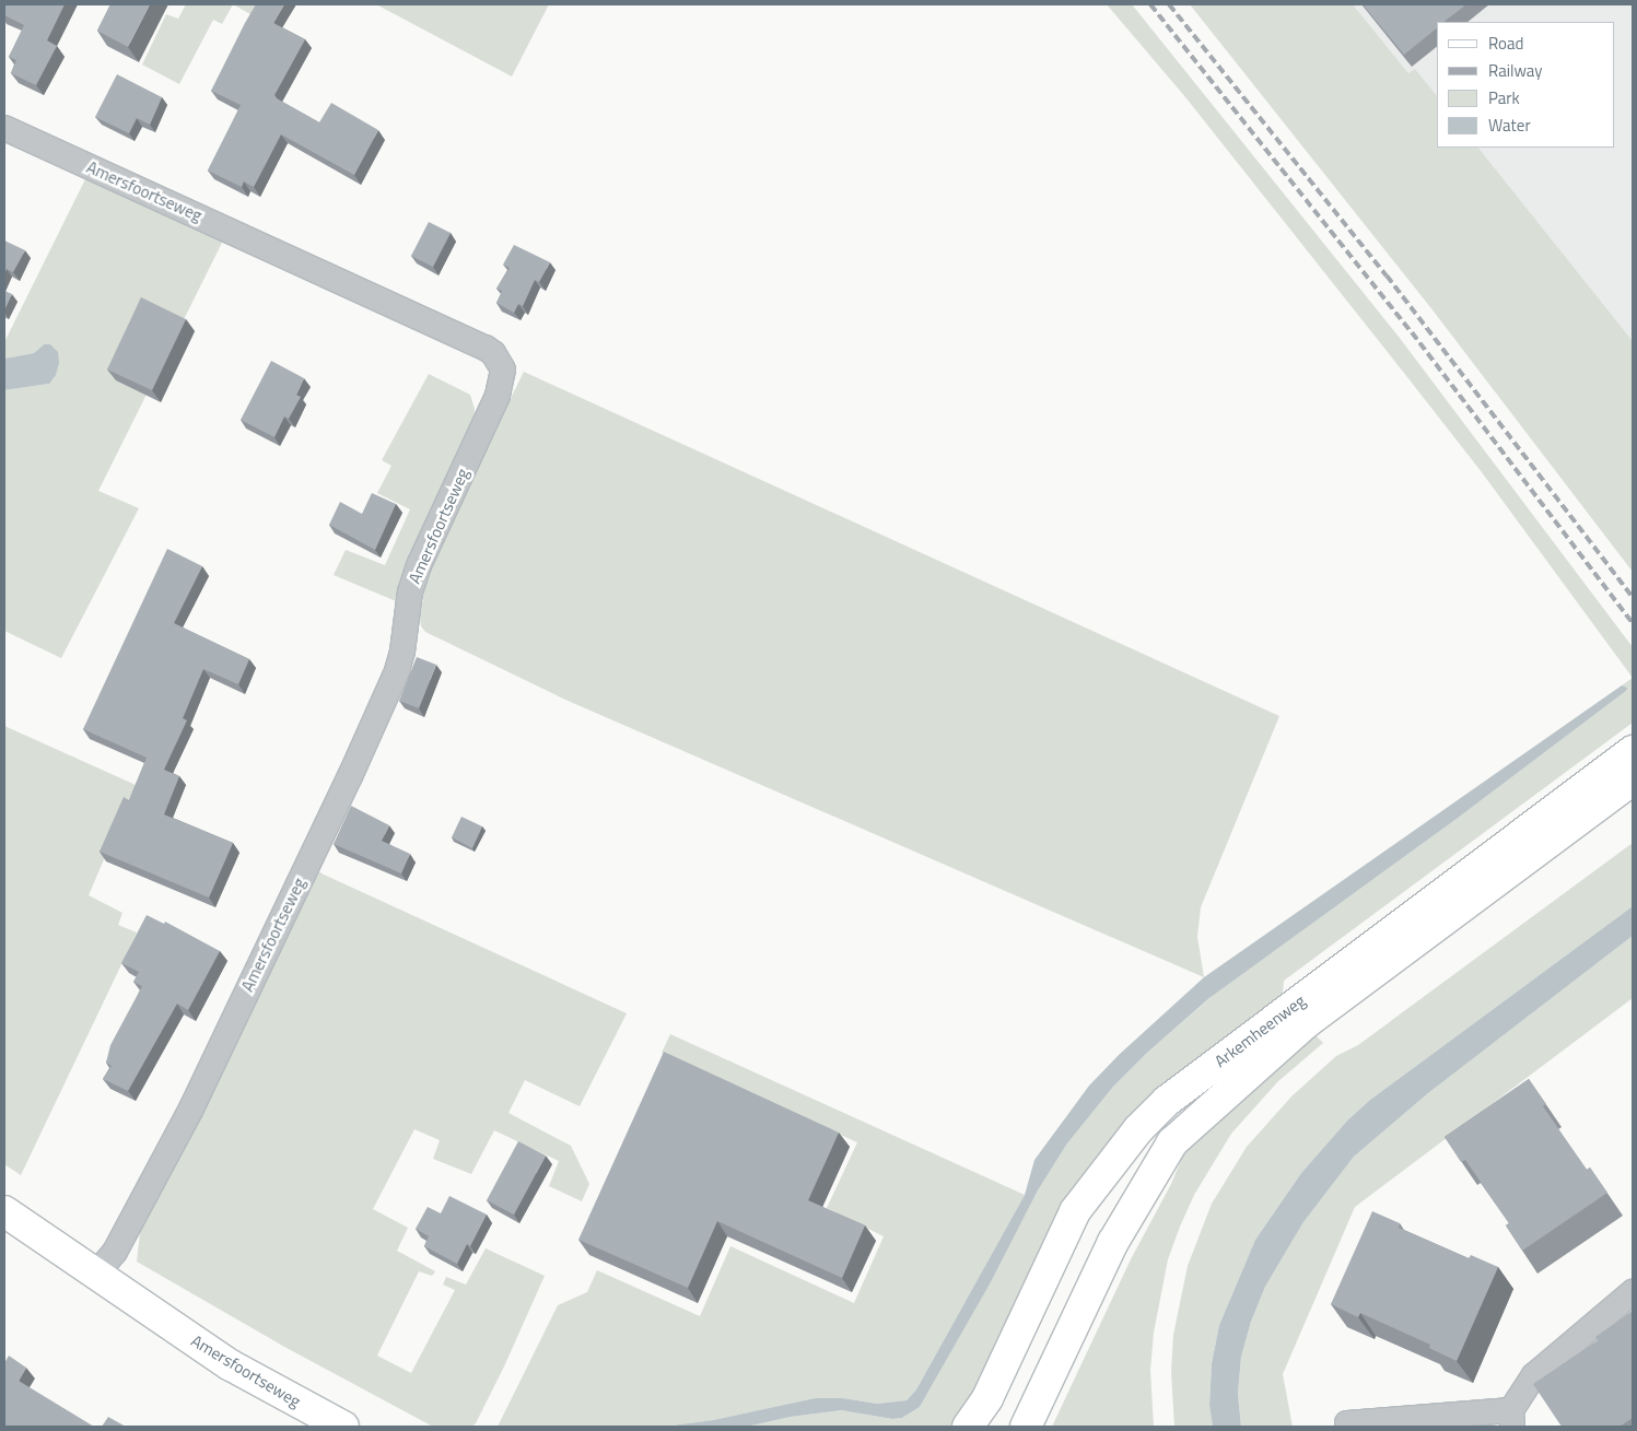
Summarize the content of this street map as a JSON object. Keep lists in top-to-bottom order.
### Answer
{
  "streets": {
    "main road": ["Amersfoortseweg", "Arkemheenweg"]
  },
  "legend": [
    "Road",
    "Railway",
    "Park",
    "Water"
  ]
}
